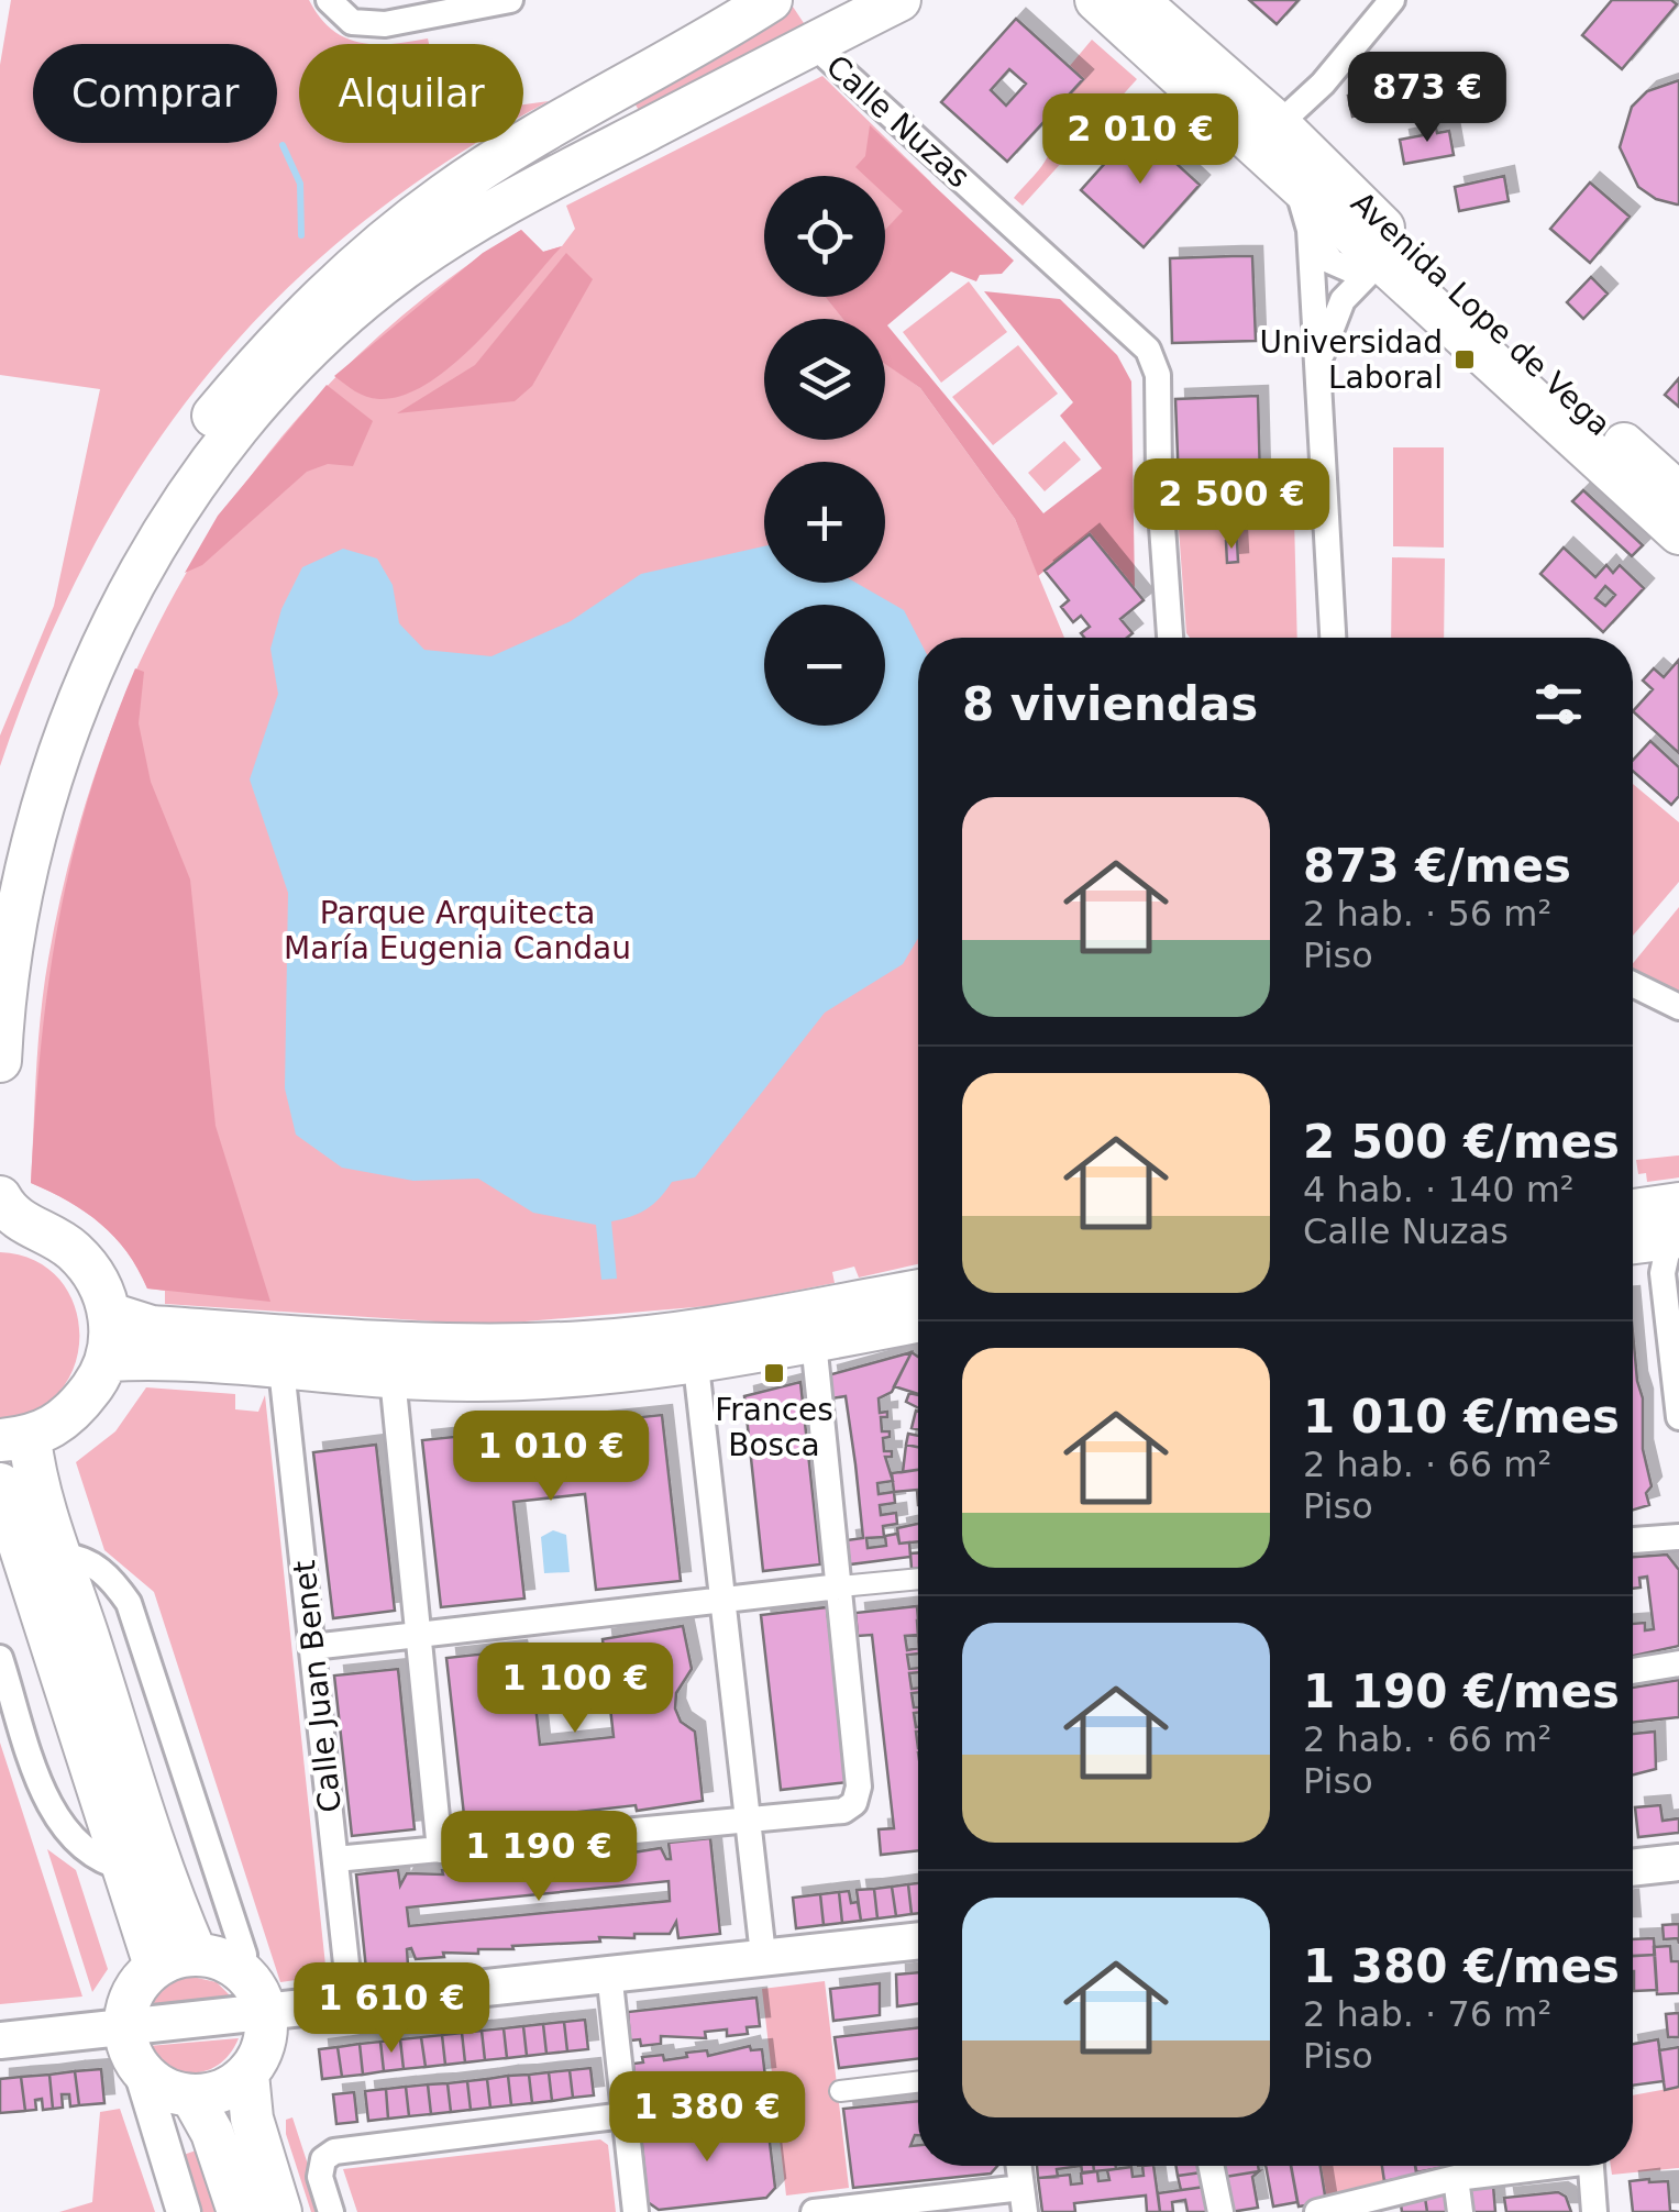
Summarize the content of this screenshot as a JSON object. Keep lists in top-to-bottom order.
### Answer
{
  "streets": {
    "main road": ["Avenida Lope de Vega"],
    "street": ["Calle Nuzas", "Calle Juan Benet"]
  },
  "parks": ["Parque Arquitecta María Eugenia Candau"],
  "places": {
    "transit": ["Universidad Laboral", "Frances Bosca"]
  },
  "page": {
    "chip": ["Comprar", "Alquilar"],
    "price": [
      "873 €",
      "2 010 €",
      "2 500 €",
      "1 010 €",
      "1 100 €",
      "1 190 €",
      "1 610 €",
      "1 380 €"
    ],
    "map_buttons": ["+", "−"],
    "heading": "8 viviendas",
    "list": [
      {
        "name": "873 €/mes",
        "note": "2 hab. · 56 m² · Piso"
      },
      {
        "name": "2 500 €/mes",
        "note": "4 hab. · 140 m² · Calle Nuzas"
      },
      {
        "name": "1 010 €/mes",
        "note": "2 hab. · 66 m² · Piso"
      },
      {
        "name": "1 190 €/mes",
        "note": "2 hab. · 66 m² · Piso"
      },
      {
        "name": "1 380 €/mes",
        "note": "2 hab. · 76 m² · Piso"
      }
    ]
  }
}
